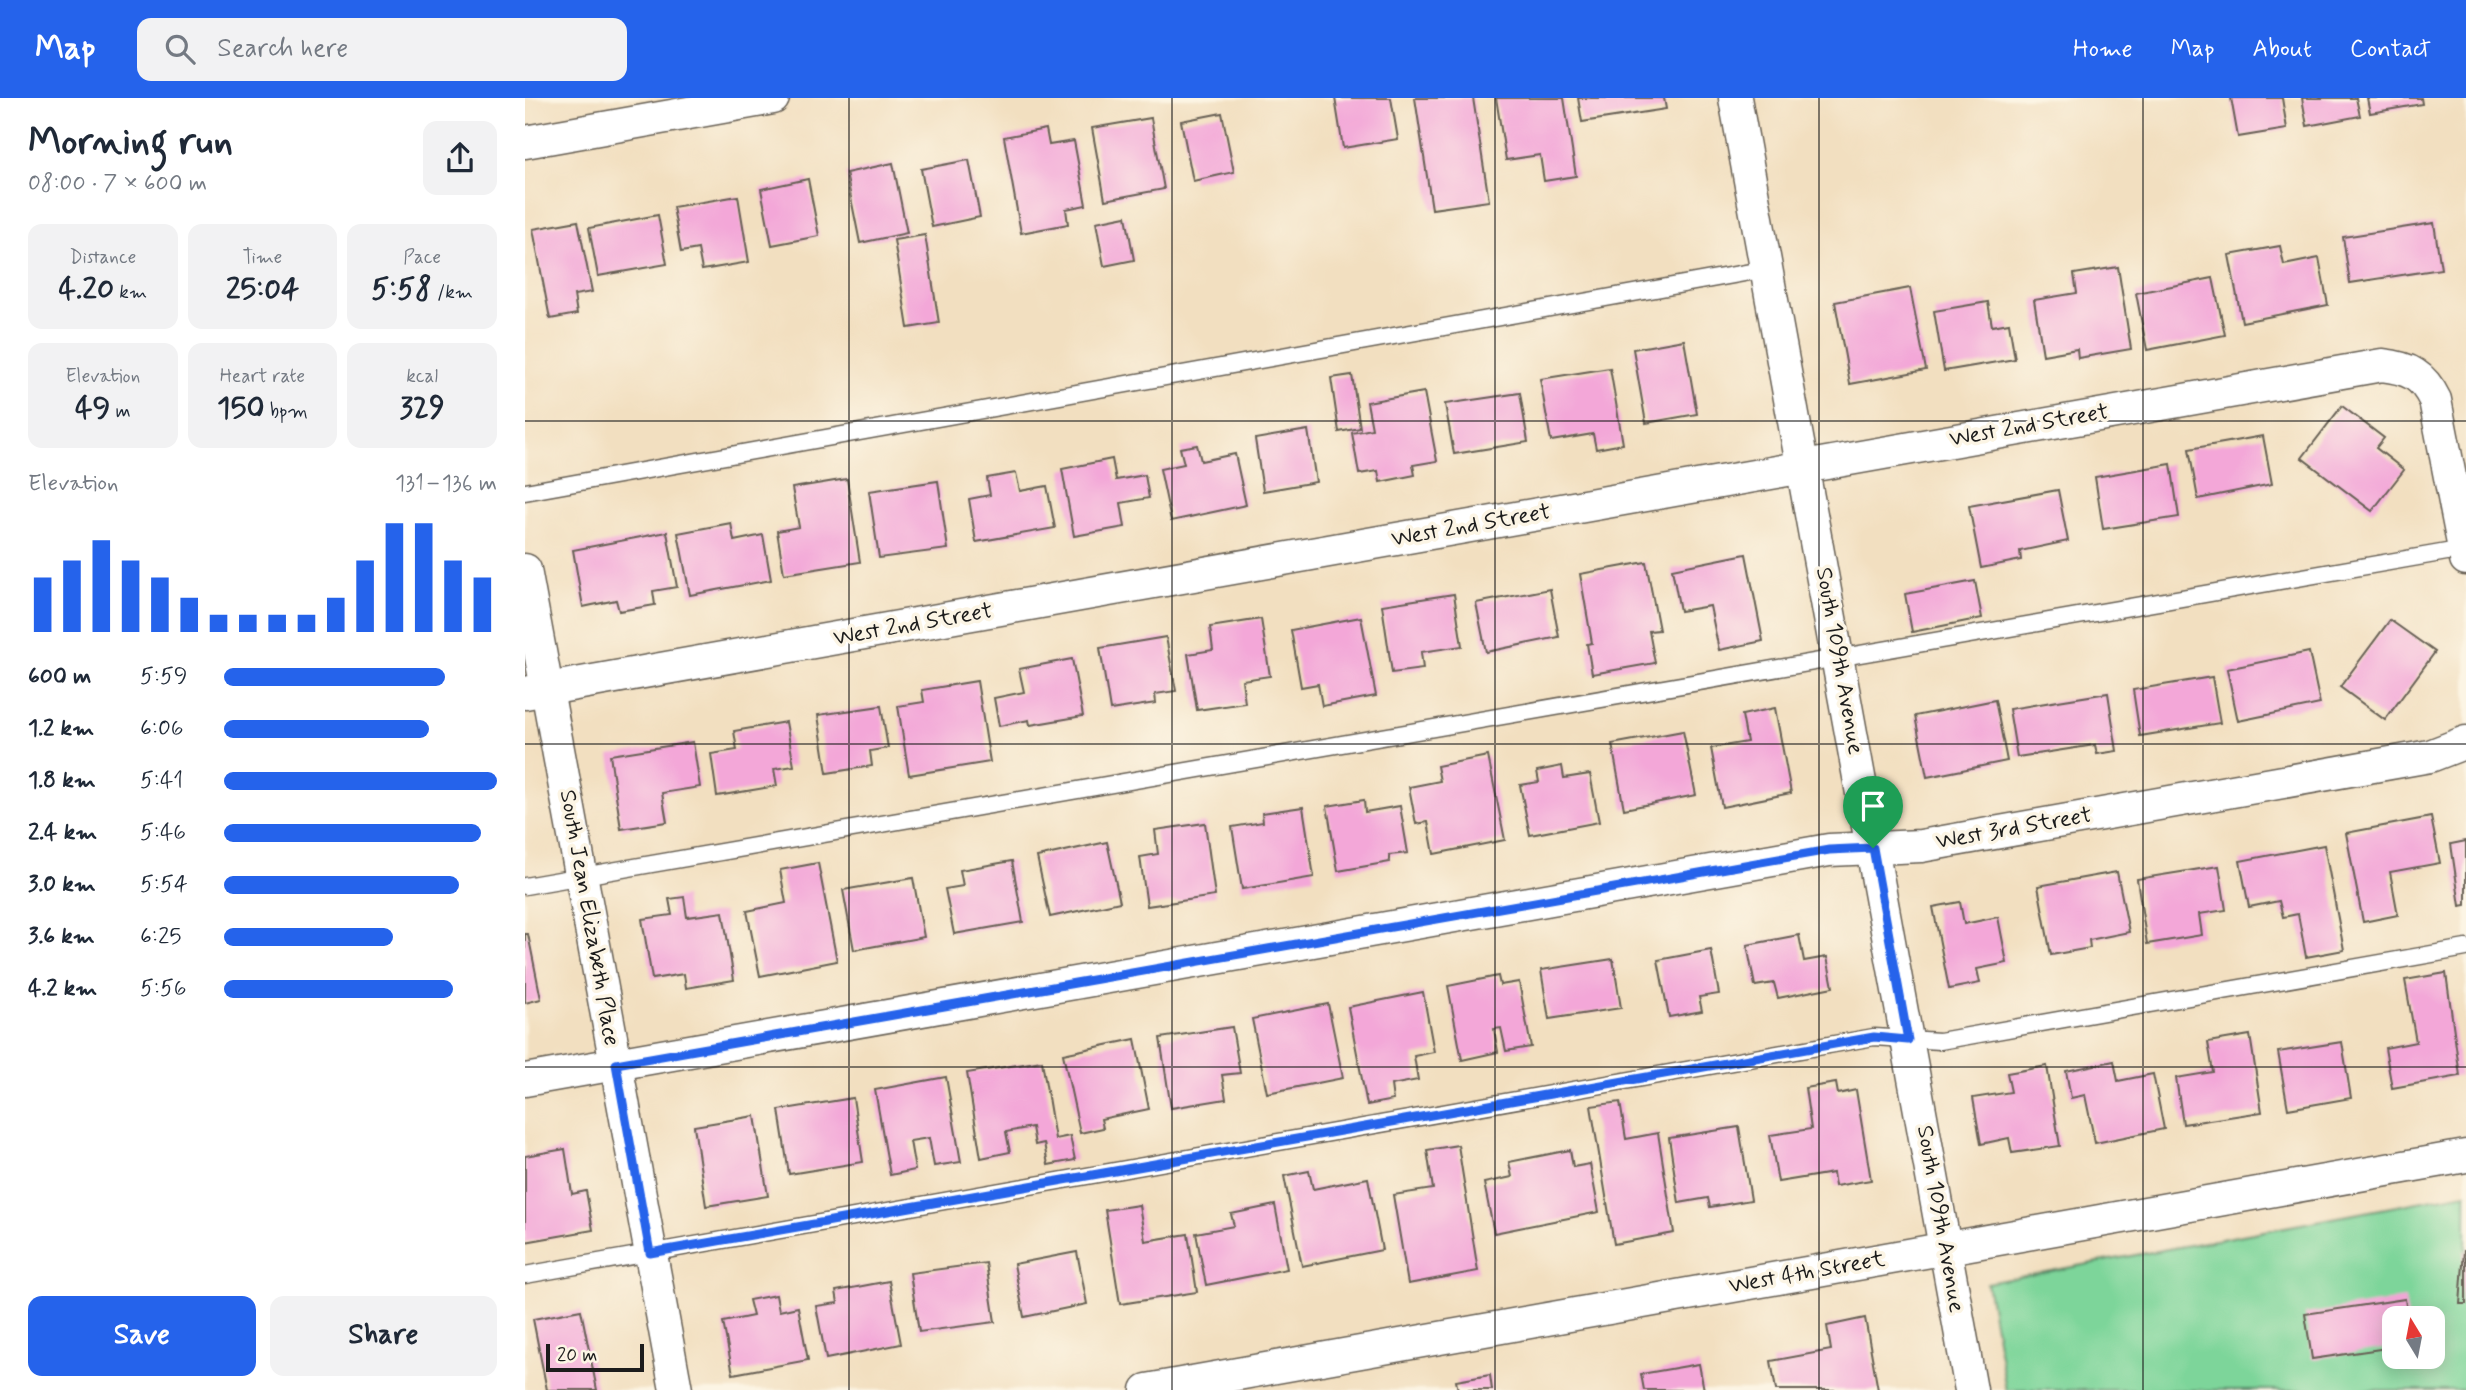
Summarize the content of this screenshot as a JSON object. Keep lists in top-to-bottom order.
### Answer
{
  "streets": {
    "street": [
      "West 2nd Street",
      "South 109th Avenue",
      "West 3rd Street",
      "South Jean Elizabeth Place",
      "West 4th Street"
    ]
  },
  "crossings": [
    ["West 2nd Street", "South 109th Avenue"],
    ["West 2nd Street", "South Jean Elizabeth Place"],
    ["South 109th Avenue", "West 3rd Street"],
    ["South 109th Avenue", "West 4th Street"],
    ["West 3rd Street", "South Jean Elizabeth Place"]
  ],
  "scale_bar": "20 m",
  "north": "top",
  "page": {
    "header": "Map",
    "search": "Search here",
    "nav": [
      "Home",
      "Map",
      "About",
      "Contact"
    ],
    "heading": ["Morning run", "08:00 · 7 × 600 m"],
    "stats": [
      ["Distance", "4.20 km"],
      ["Time", "25:04"],
      ["Pace", "5:58 /km"],
      ["Elevation", "49 m"],
      ["Heart rate", "150 bpm"],
      ["kcal", "329"]
    ],
    "chart": ["Elevation", "131–136 m"],
    "list": [
      {
        "name": "600 m",
        "note": "5:59"
      },
      {
        "name": "1.2 km",
        "note": "6:06"
      },
      {
        "name": "1.8 km",
        "note": "5:41"
      },
      {
        "name": "2.4 km",
        "note": "5:46"
      },
      {
        "name": "3.0 km",
        "note": "5:54"
      },
      {
        "name": "3.6 km",
        "note": "6:25"
      },
      {
        "name": "4.2 km",
        "note": "5:56"
      }
    ],
    "buttons": ["Save", "Share"],
    "scale": "20 m"
  }
}
